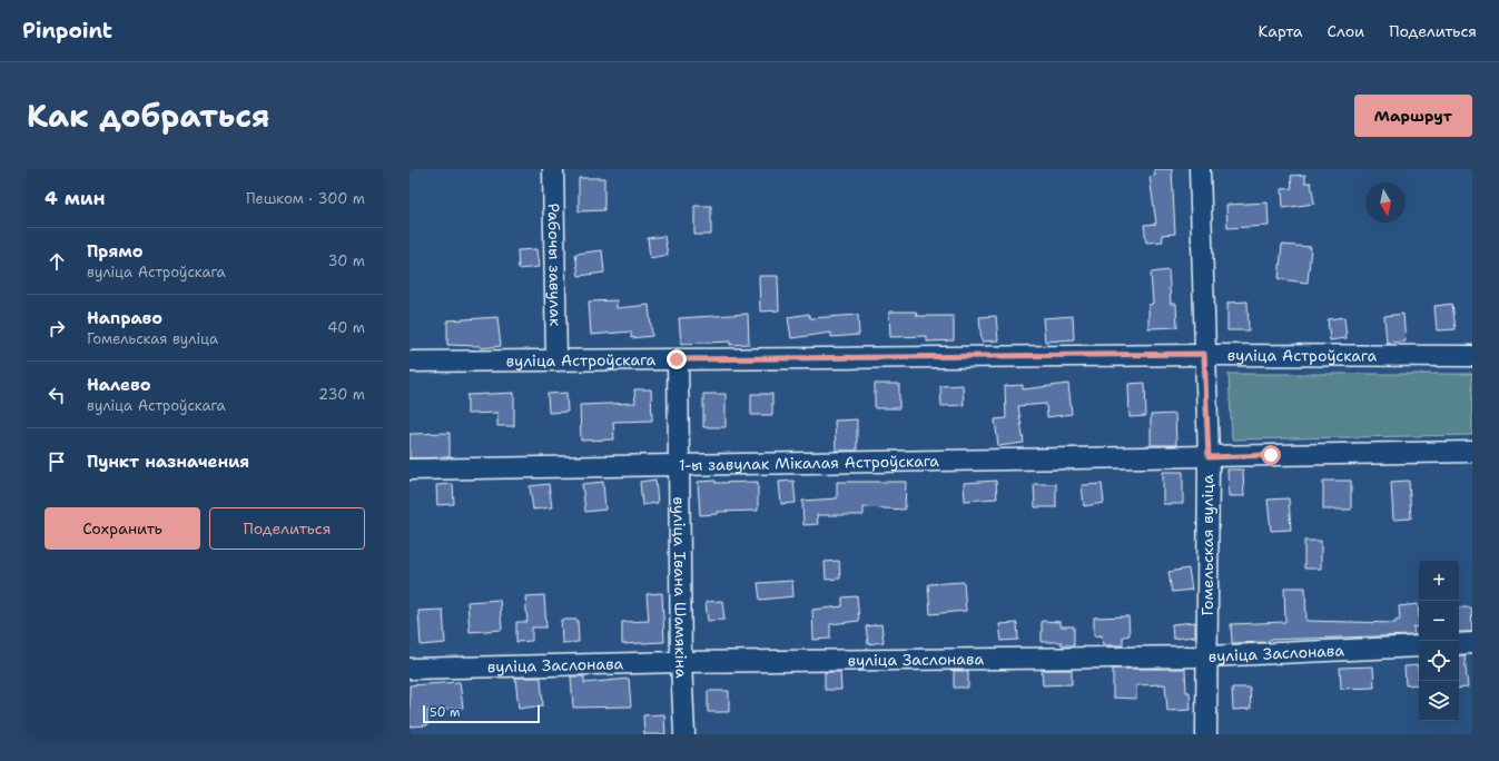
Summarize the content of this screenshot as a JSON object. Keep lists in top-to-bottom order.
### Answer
{
  "streets": {
    "street": [
      "Рабочы завулак",
      "вуліца Астроўскага",
      "1-ы завулак Мікалая Астроўскага",
      "Гомельская вуліца",
      "вуліца Івана Шамякіна",
      "вуліца Заслонава"
    ]
  },
  "crossings": [
    ["Рабочы завулак", "вуліца Астроўскага"],
    ["вуліца Астроўскага", "Гомельская вуліца"],
    ["вуліца Астроўскага", "вуліца Івана Шамякіна"],
    ["1-ы завулак Мікалая Астроўскага", "Гомельская вуліца"],
    ["1-ы завулак Мікалая Астроўскага", "вуліца Івана Шамякіна"],
    ["Гомельская вуліца", "вуліца Заслонава"],
    ["вуліца Івана Шамякіна", "вуліца Заслонава"]
  ],
  "scale_bar": "50 m",
  "north": "bottom",
  "page": {
    "header": "Pinpoint",
    "nav": ["Карта", "Слои", "Поделиться"],
    "title": "Как добраться",
    "buttons": [
      "Маршрут",
      ["Сохранить", "Поделиться"]
    ],
    "heading": ["4 мин", "Пешком · 300 m"],
    "list": [
      ["Прямо", "вуліца Астроўскага", "30 m"],
      ["Направо", "Гомельская вуліца", "40 m"],
      ["Налево", "вуліца Астроўскага", "230 m"],
      "Пункт назначения"
    ],
    "map_buttons": ["+", "−"],
    "scale": "50 m"
  }
}
